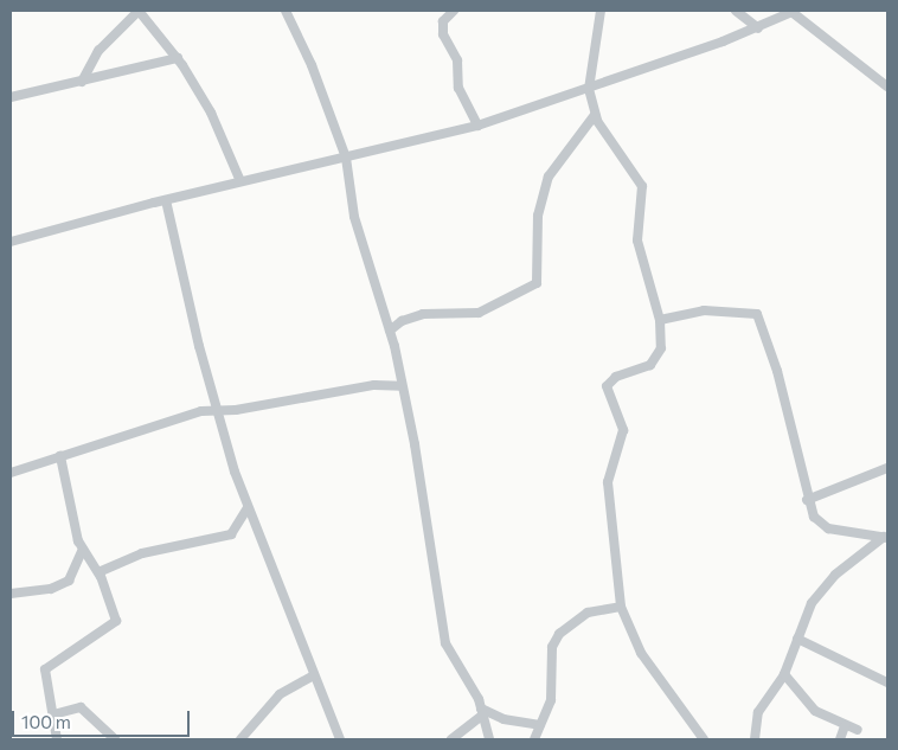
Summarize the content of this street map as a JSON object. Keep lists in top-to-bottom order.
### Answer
{
  "scale_bar": "100 m"
}
